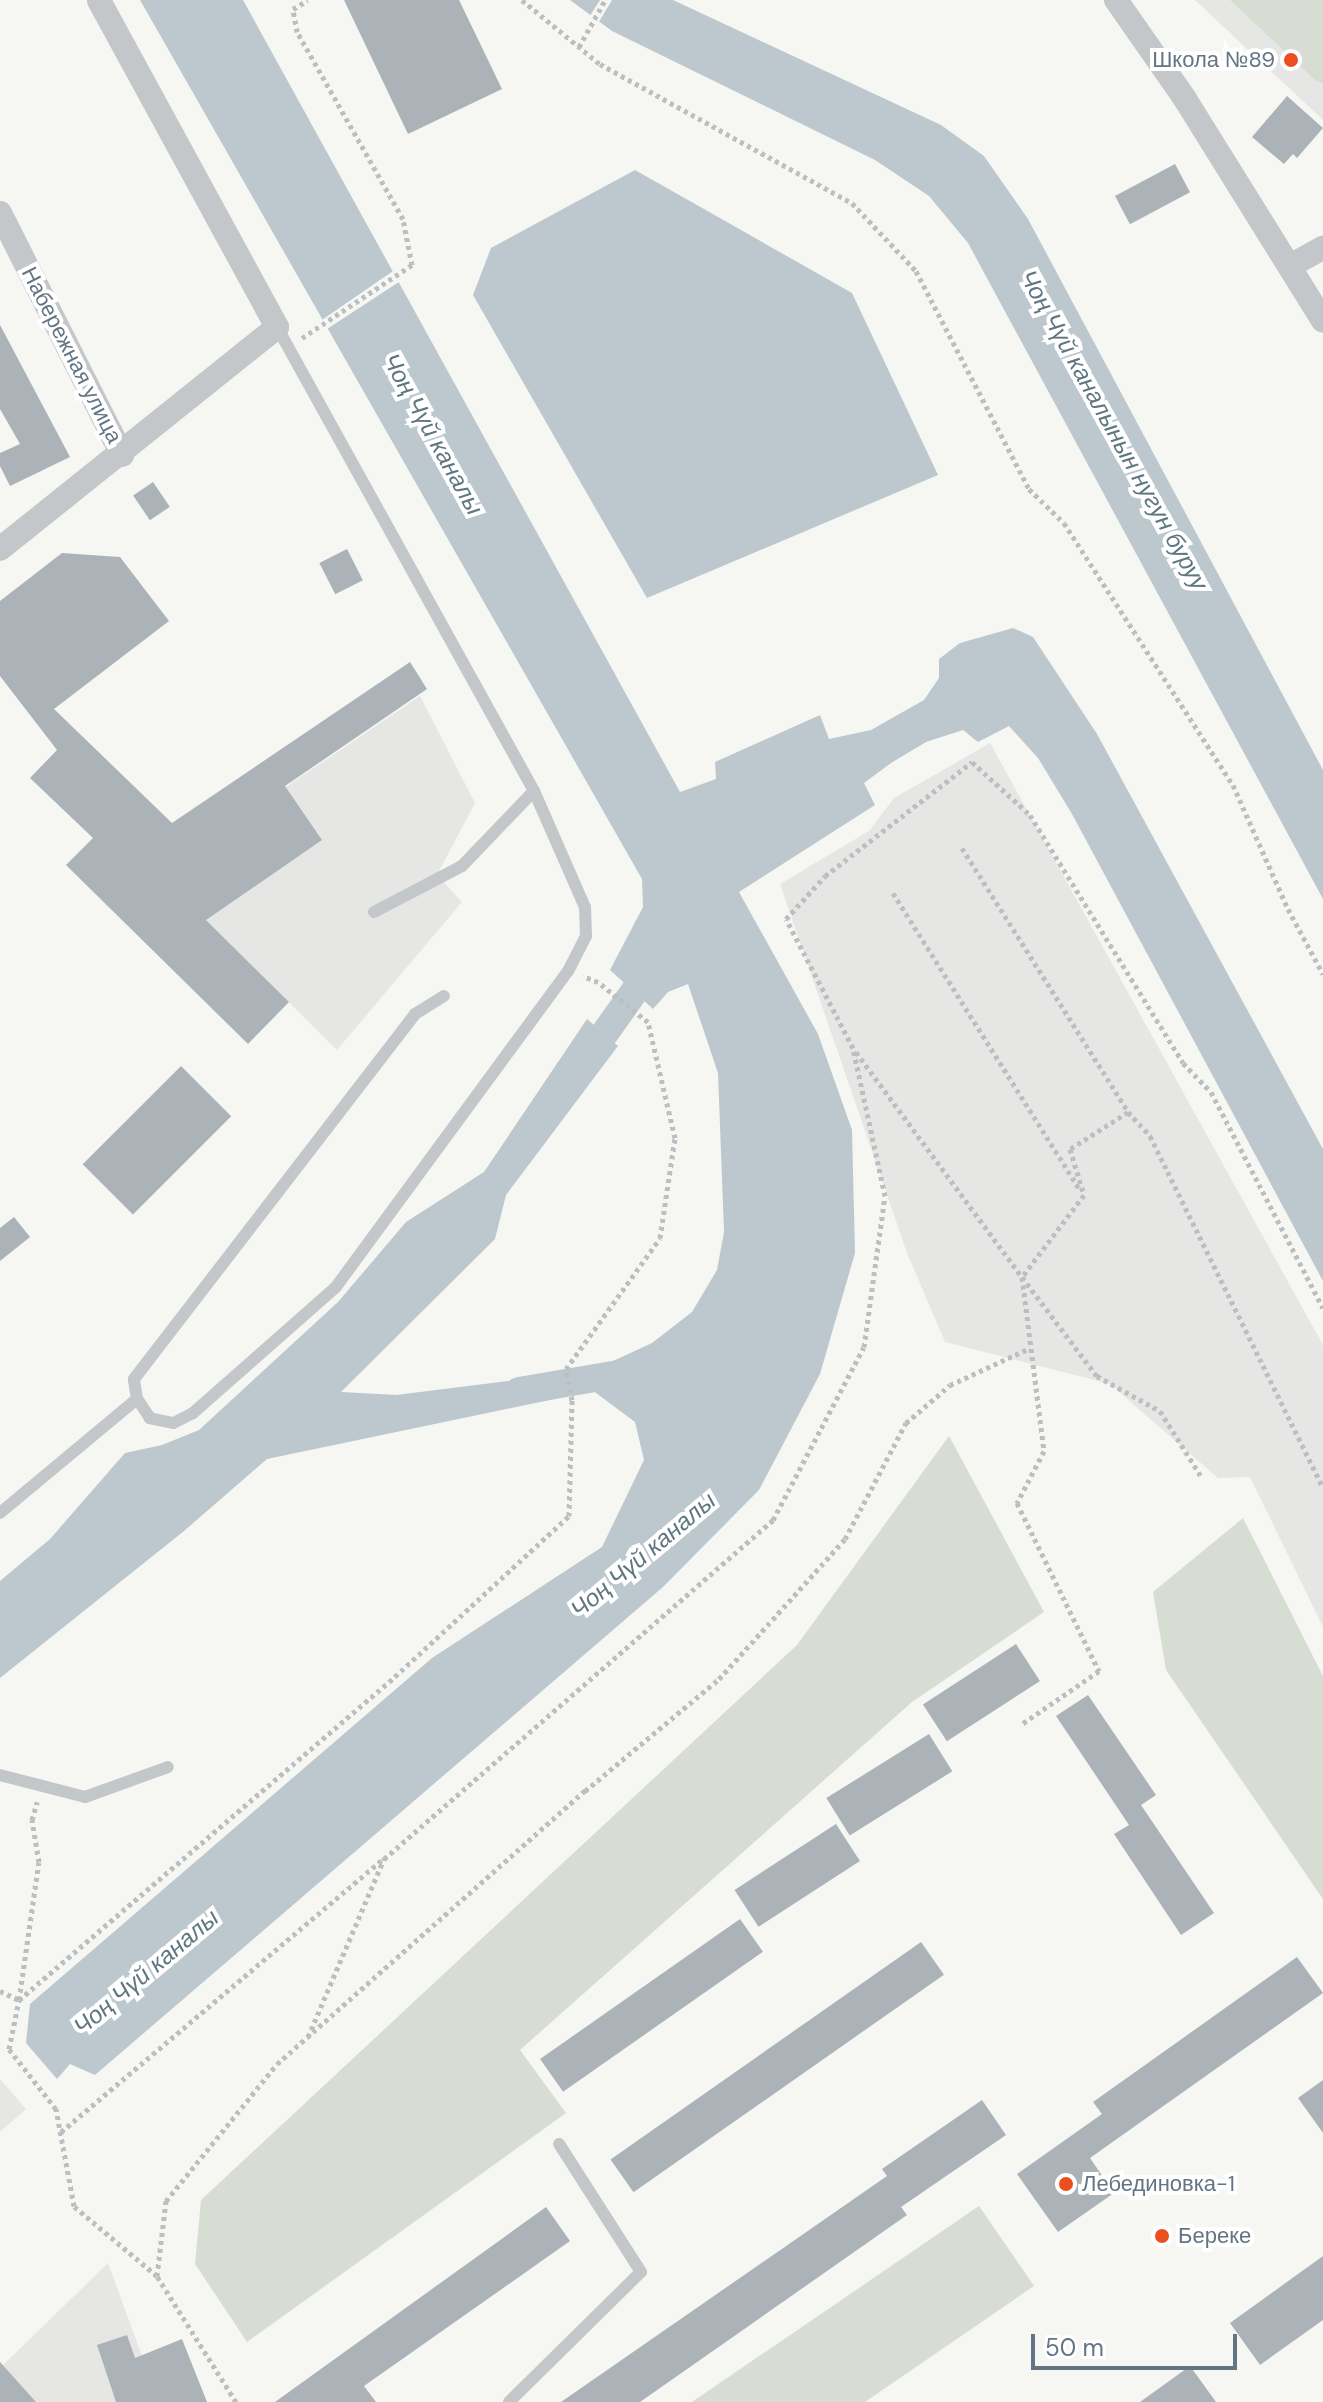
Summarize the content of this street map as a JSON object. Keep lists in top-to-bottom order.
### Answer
{
  "streets": {
    "street": ["Набережная улица"]
  },
  "water": ["Чоң Чүй каналынын нугун буруу", "Чоң Чүй каналы"],
  "places": ["Школа №89", "Лебединовка-1", "Береке"],
  "scale_bar": "50 m"
}
